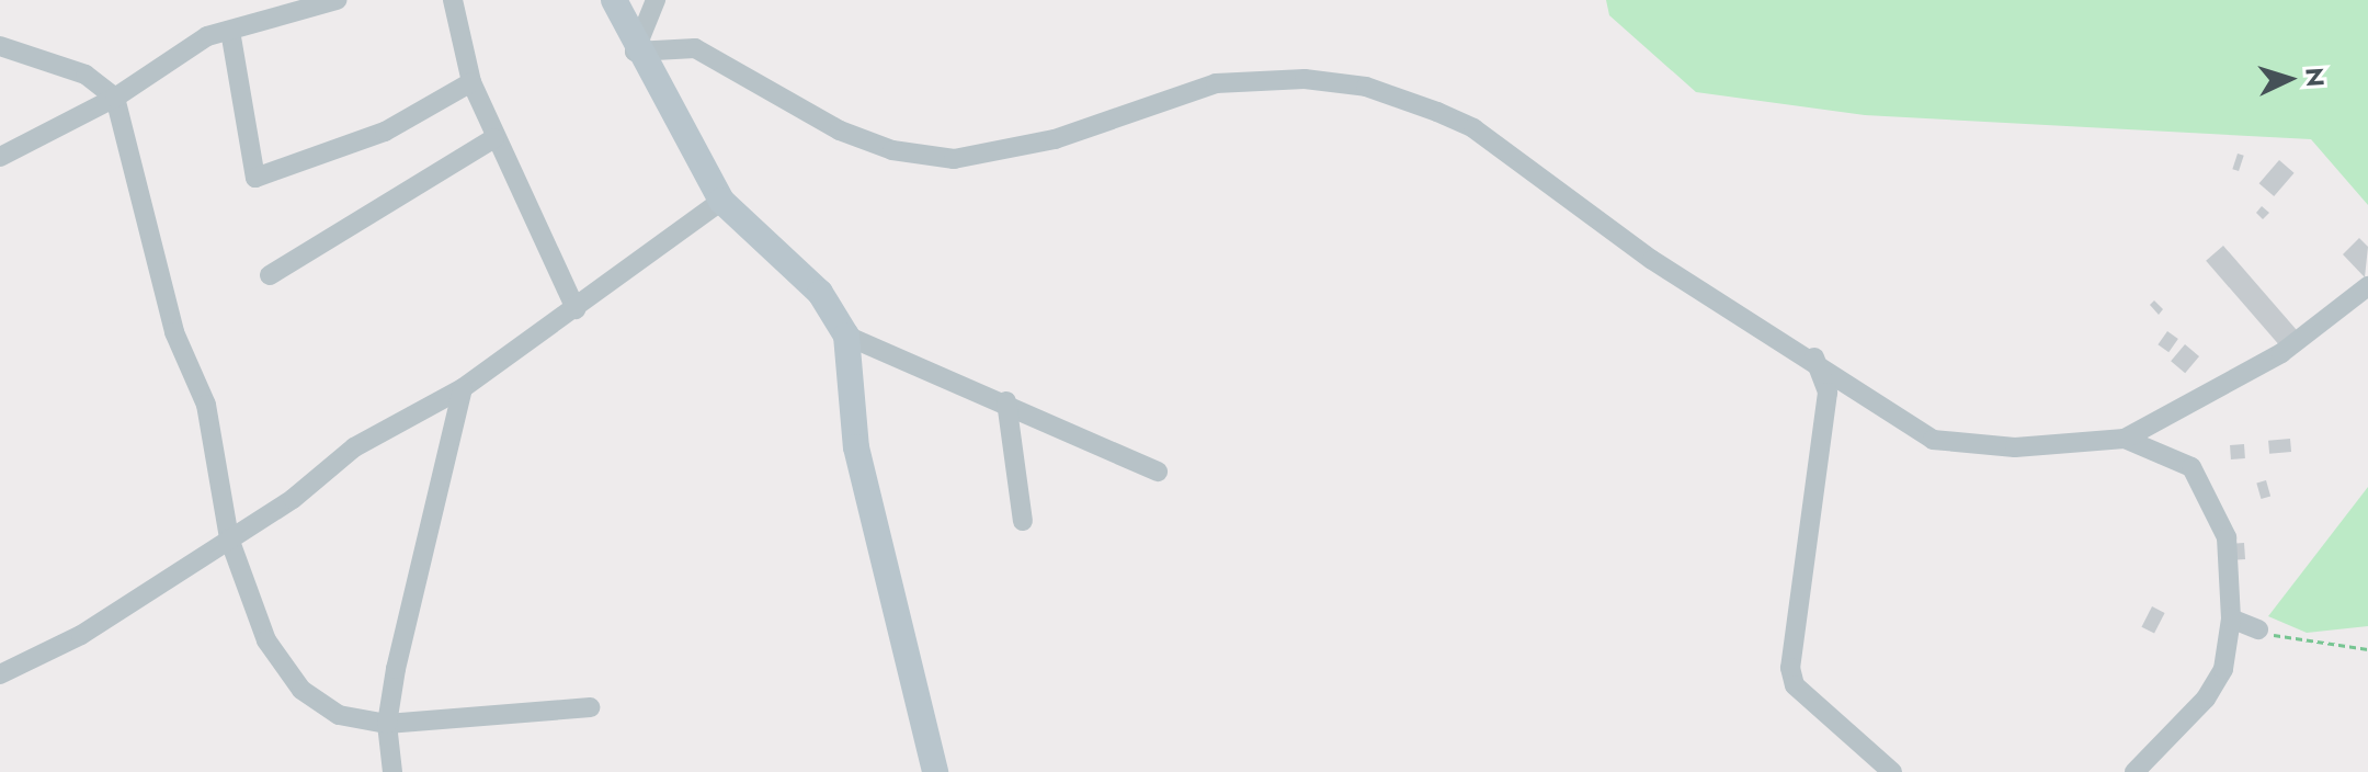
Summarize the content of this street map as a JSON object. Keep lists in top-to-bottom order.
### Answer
{
  "north": "right"
}
